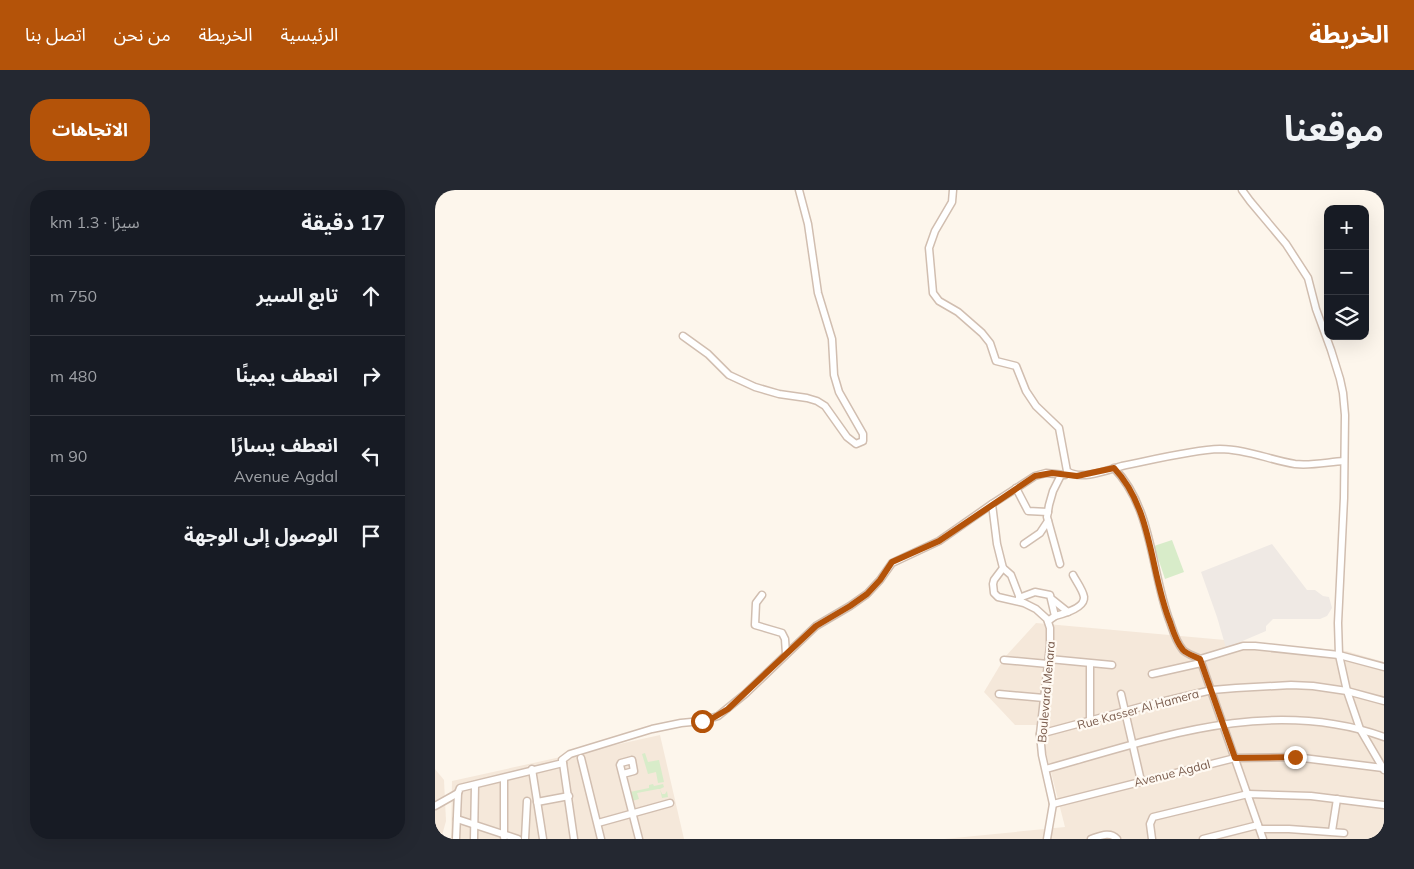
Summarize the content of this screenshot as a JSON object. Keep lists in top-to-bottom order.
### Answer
{
  "streets": {
    "street": ["Boulevard Menara", "Rue Kasser Al Hamera", "Avenue Agdal"]
  },
  "crossings": [
    ["Boulevard Menara", "Rue Kasser Al Hamera"],
    ["Boulevard Menara", "Avenue Agdal"]
  ],
  "page": {
    "header": "الخريطة",
    "nav": [
      "الرئيسية",
      "الخريطة",
      "من نحن",
      "اتصل بنا"
    ],
    "title": "موقعنا",
    "buttons": "الاتجاهات",
    "heading": ["17 دقيقة", "سيرًا · 1.3 km"],
    "map_buttons": ["+", "−"],
    "list": [
      ["تابع السير", "750 m"],
      ["انعطف يمينًا", "480 m"],
      ["انعطف يسارًا", "Avenue Agdal", "90 m"],
      "الوصول إلى الوجهة"
    ]
  }
}
